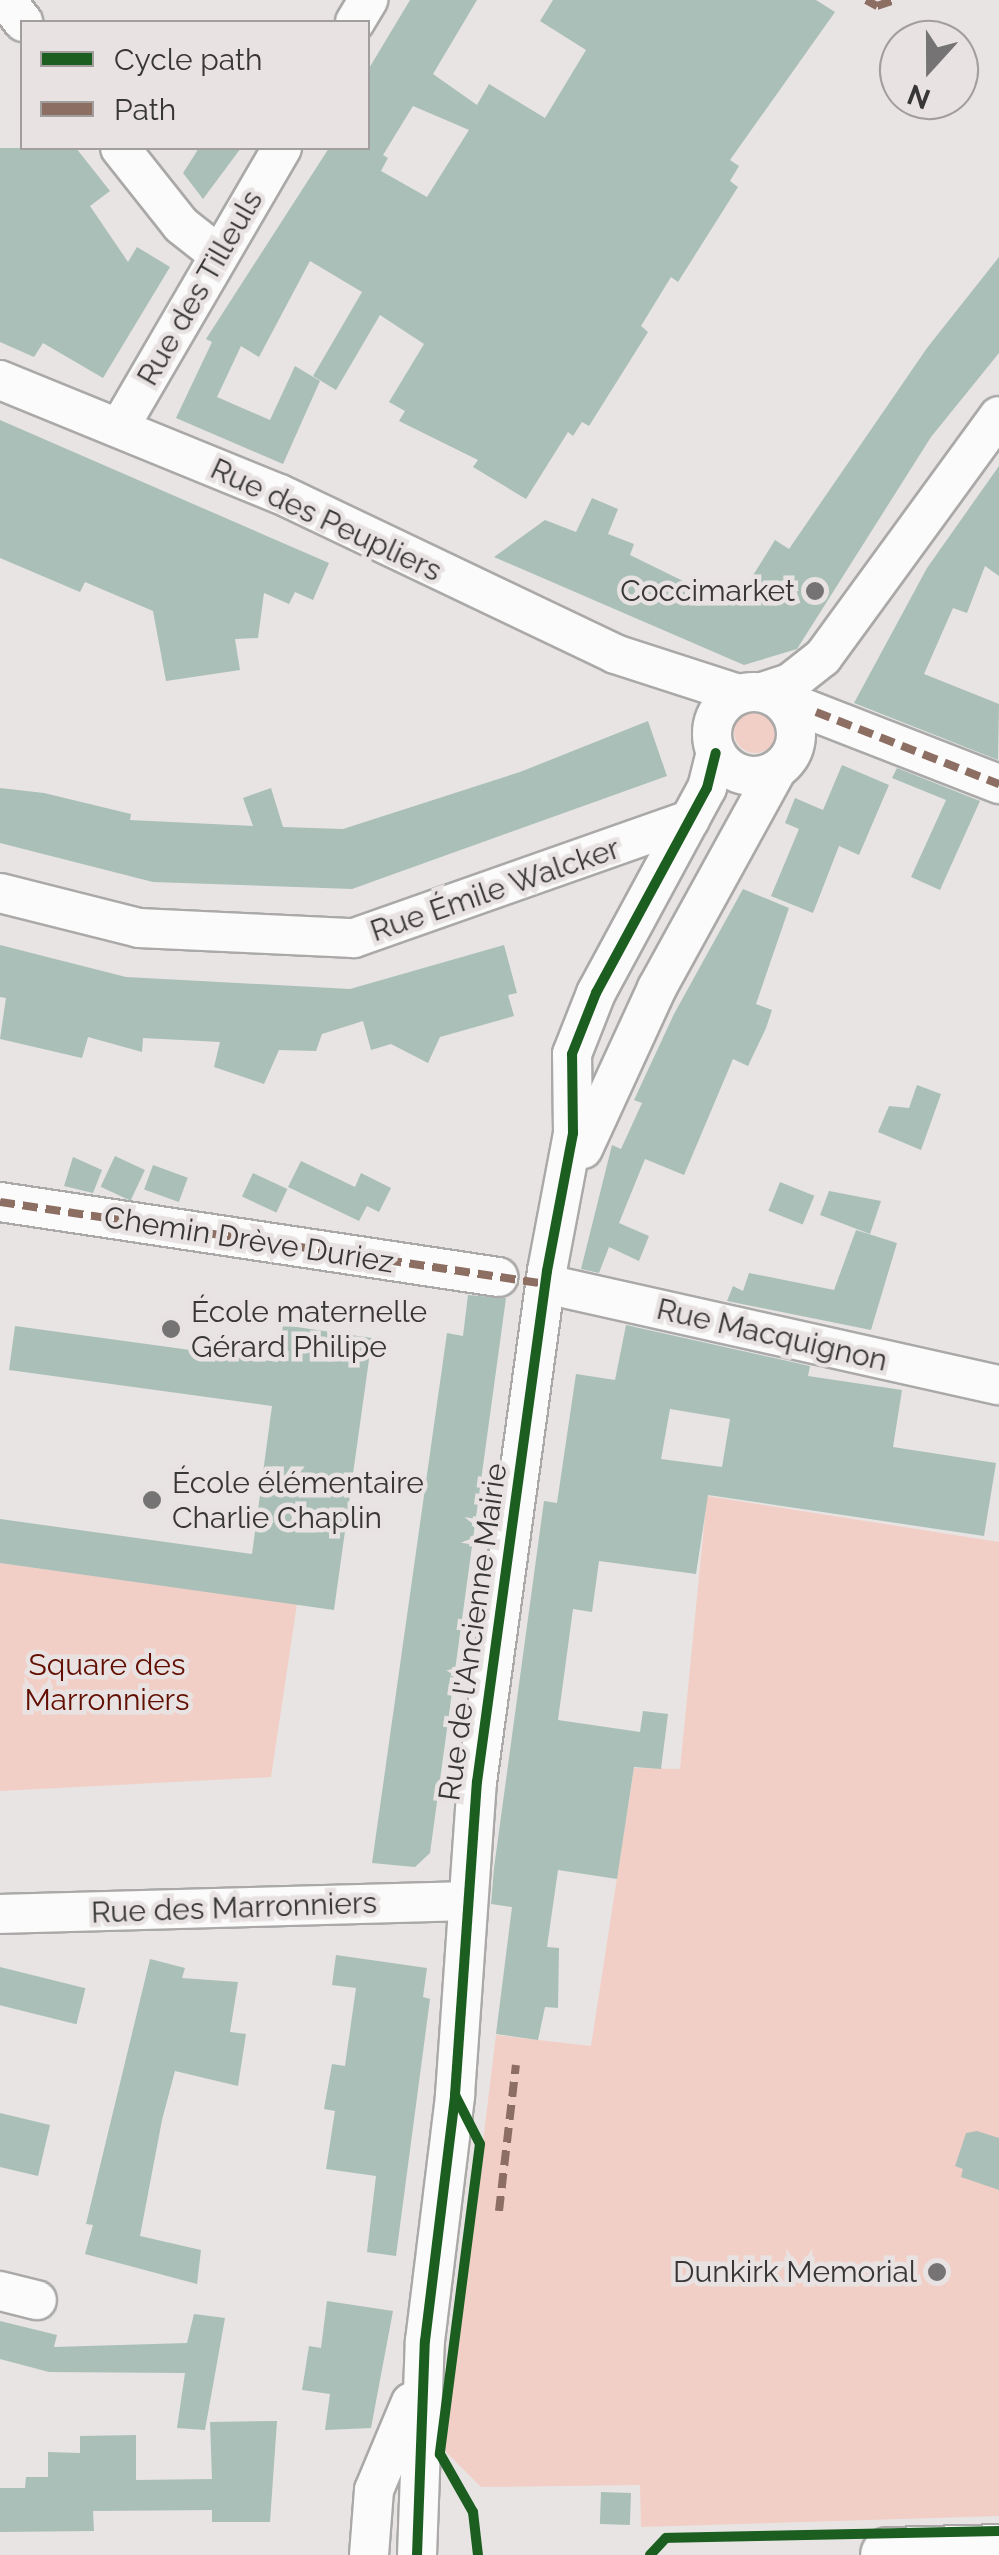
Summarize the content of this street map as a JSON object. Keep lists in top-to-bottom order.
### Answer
{
  "streets": {
    "street": [
      "Rue des Tilleuls",
      "Rue des Peupliers",
      "Rue Émile Walcker",
      "Chemin Drève Duriez",
      "Rue Macquignon",
      "Rue de l'Ancienne Mairie",
      "Rue des Marronniers"
    ]
  },
  "crossings": [
    ["Rue des Tilleuls", "Rue des Peupliers"],
    ["Rue des Peupliers", "Rue de l'Ancienne Mairie"],
    ["Rue Émile Walcker", "Rue de l'Ancienne Mairie"],
    ["Rue Macquignon", "Rue de l'Ancienne Mairie"],
    ["Rue de l'Ancienne Mairie", "Rue des Marronniers"]
  ],
  "parks": ["Square des Marronniers"],
  "places": [
    "Coccimarket",
    "École maternelle Gérard Philipe",
    "École élémentaire Charlie Chaplin",
    "Dunkirk Memorial"
  ],
  "legend": ["Cycle path", "Path"],
  "north": "bottom"
}
